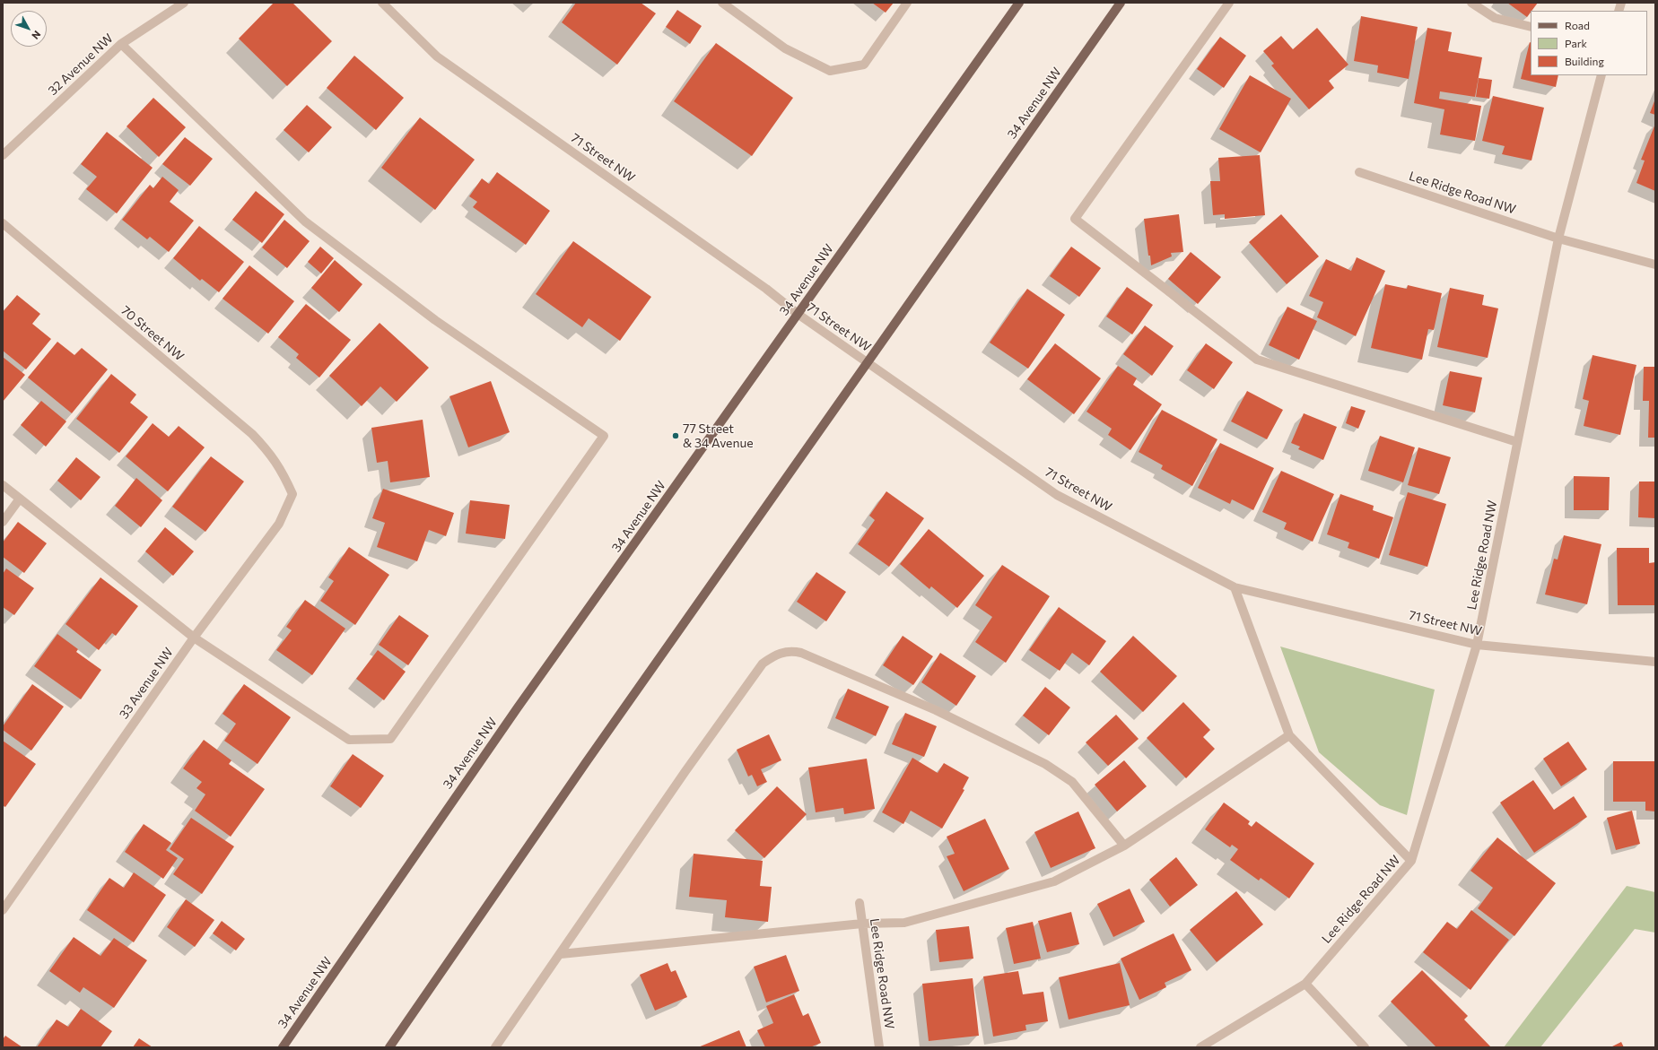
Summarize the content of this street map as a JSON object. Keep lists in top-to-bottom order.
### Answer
{
  "streets": {
    "main road": ["34 Avenue NW"],
    "street": [
      "32 Avenue NW",
      "71 Street NW",
      "Lee Ridge Road NW",
      "70 Street NW",
      "33 Avenue NW"
    ]
  },
  "crossings": [
    ["34 Avenue NW", "71 Street NW"],
    ["71 Street NW", "Lee Ridge Road NW"],
    ["70 Street NW", "33 Avenue NW"]
  ],
  "places": ["77 Street & 34 Avenue"],
  "legend": ["Road", "Park", "Building"],
  "north": "bottom right"
}
